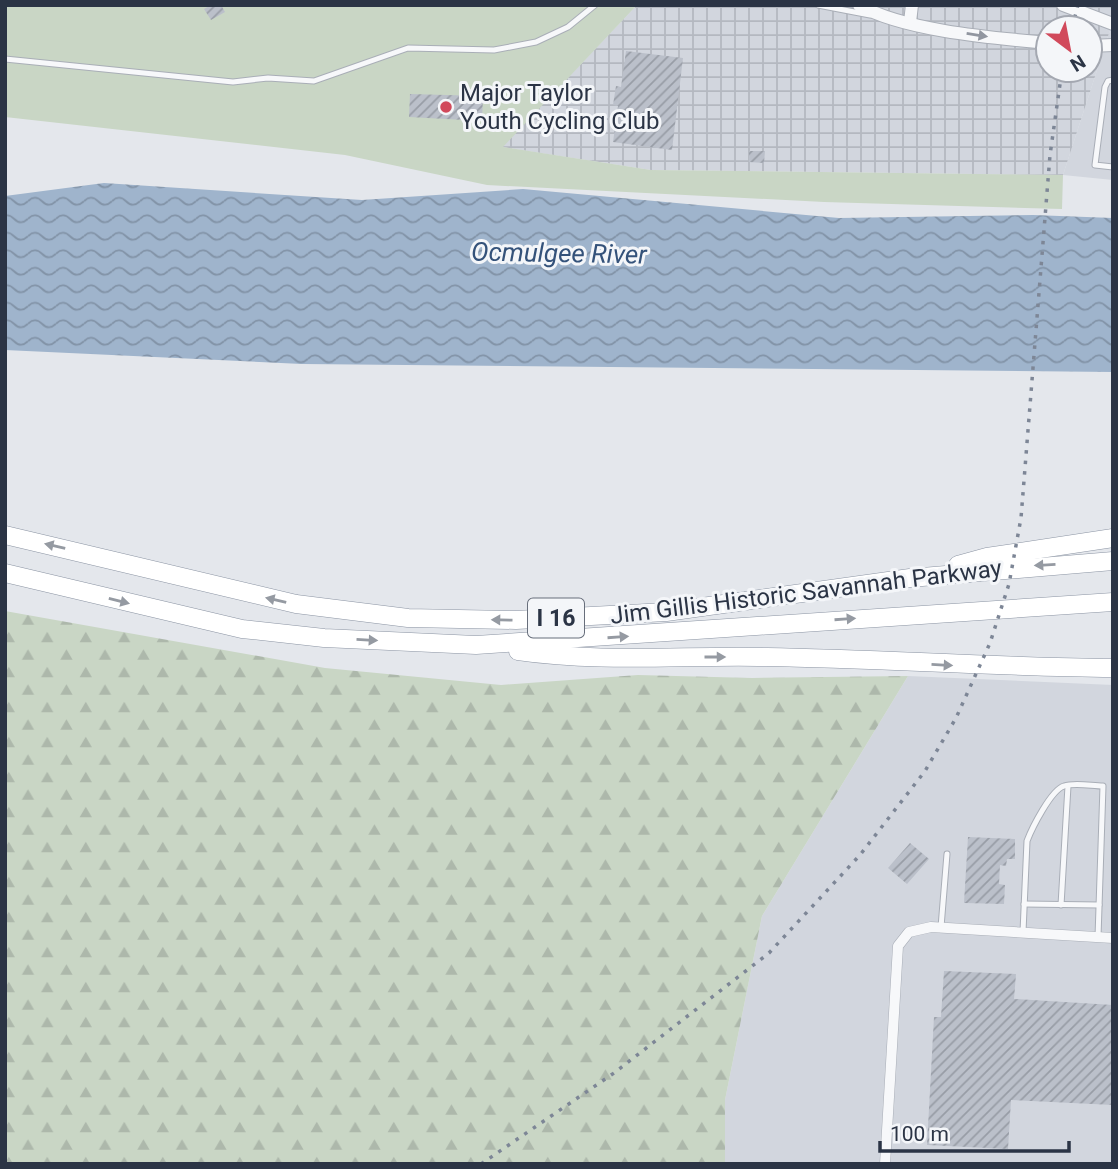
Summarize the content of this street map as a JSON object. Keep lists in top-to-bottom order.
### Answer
{
  "streets": {
    "highway": ["Jim Gillis Historic Savannah Parkway", "I 16"]
  },
  "water": ["Ocmulgee River"],
  "places": ["Major Taylor Youth Cycling Club"],
  "scale_bar": "100 m",
  "north": "bottom right"
}
